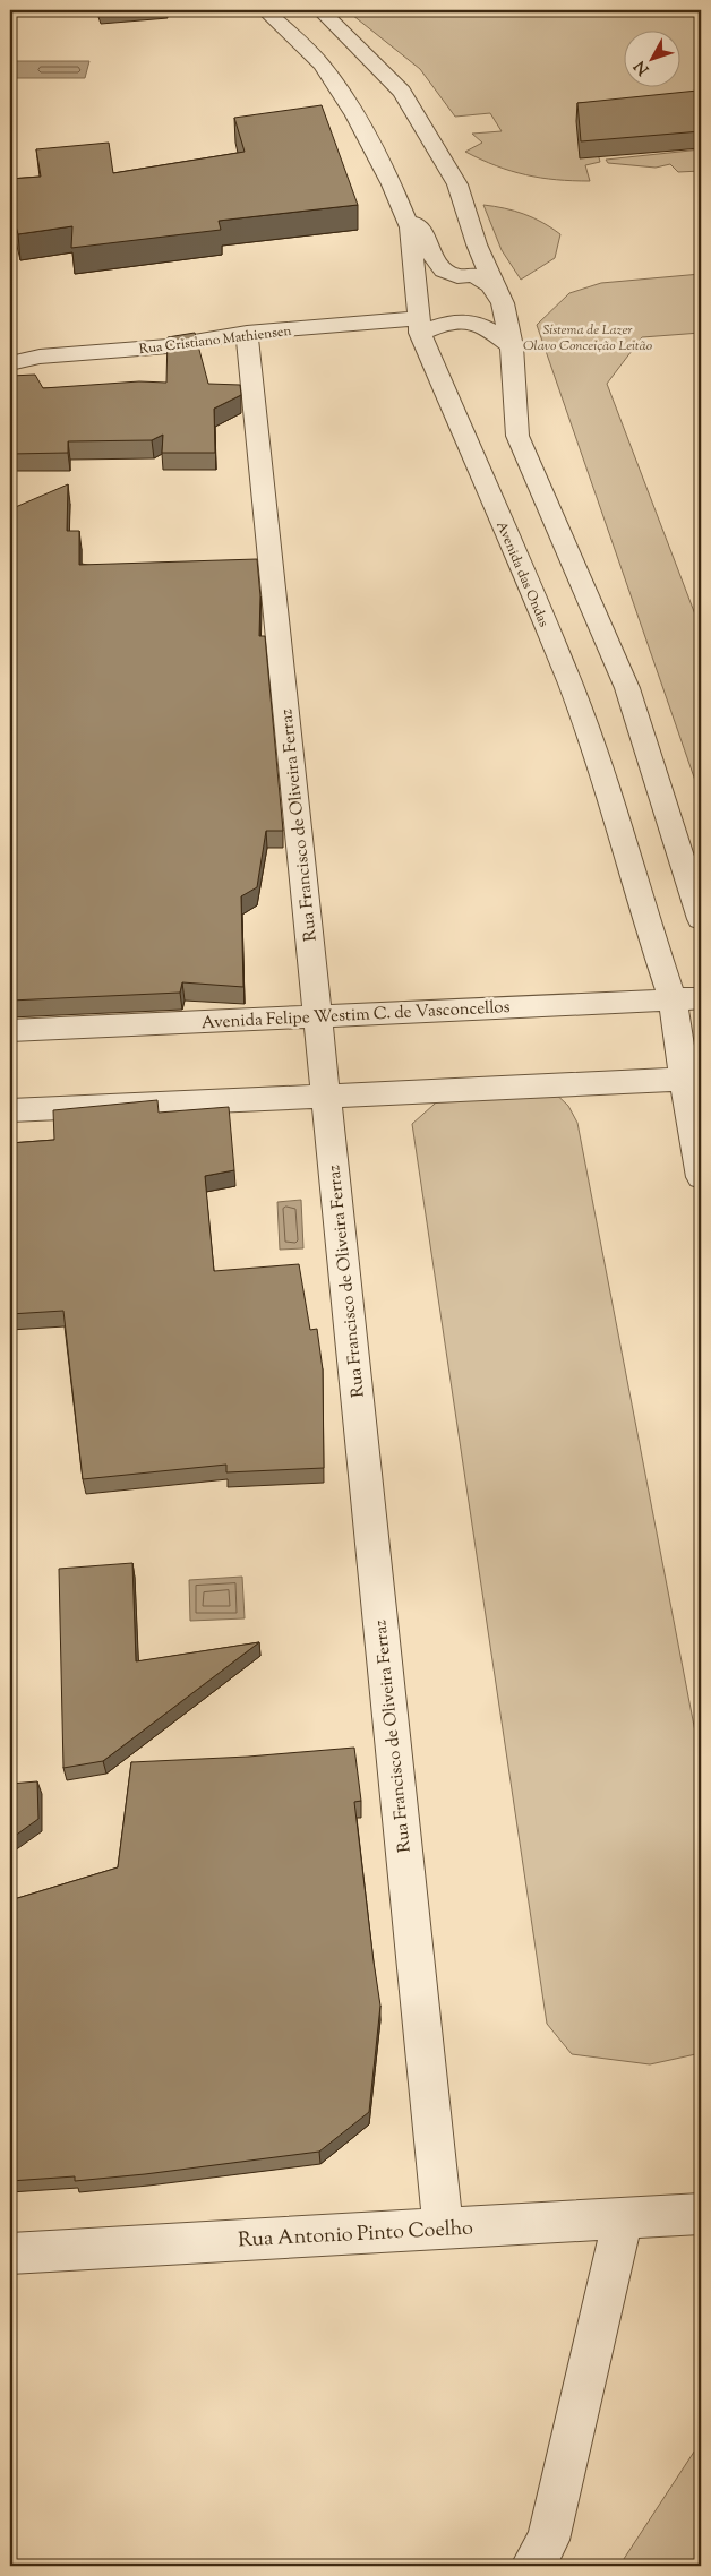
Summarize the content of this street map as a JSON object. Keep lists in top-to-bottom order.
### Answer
{
  "streets": {
    "street": [
      "Rua Cristiano Mathiensen",
      "Avenida das Ondas",
      "Rua Francisco de Oliveira Ferraz",
      "Avenida Felipe Westim C. de Vasconcellos",
      "Rua Antonio Pinto Coelho"
    ]
  },
  "crossings": [
    ["Rua Cristiano Mathiensen", "Avenida das Ondas"],
    ["Rua Cristiano Mathiensen", "Rua Francisco de Oliveira Ferraz"],
    ["Avenida das Ondas", "Avenida Felipe Westim C. de Vasconcellos"],
    ["Rua Francisco de Oliveira Ferraz", "Avenida Felipe Westim C. de Vasconcellos"],
    ["Rua Francisco de Oliveira Ferraz", "Rua Antonio Pinto Coelho"]
  ],
  "parks": ["Sistema de Lazer Olavo Conceição Leitão"],
  "north": "bottom left"
}
